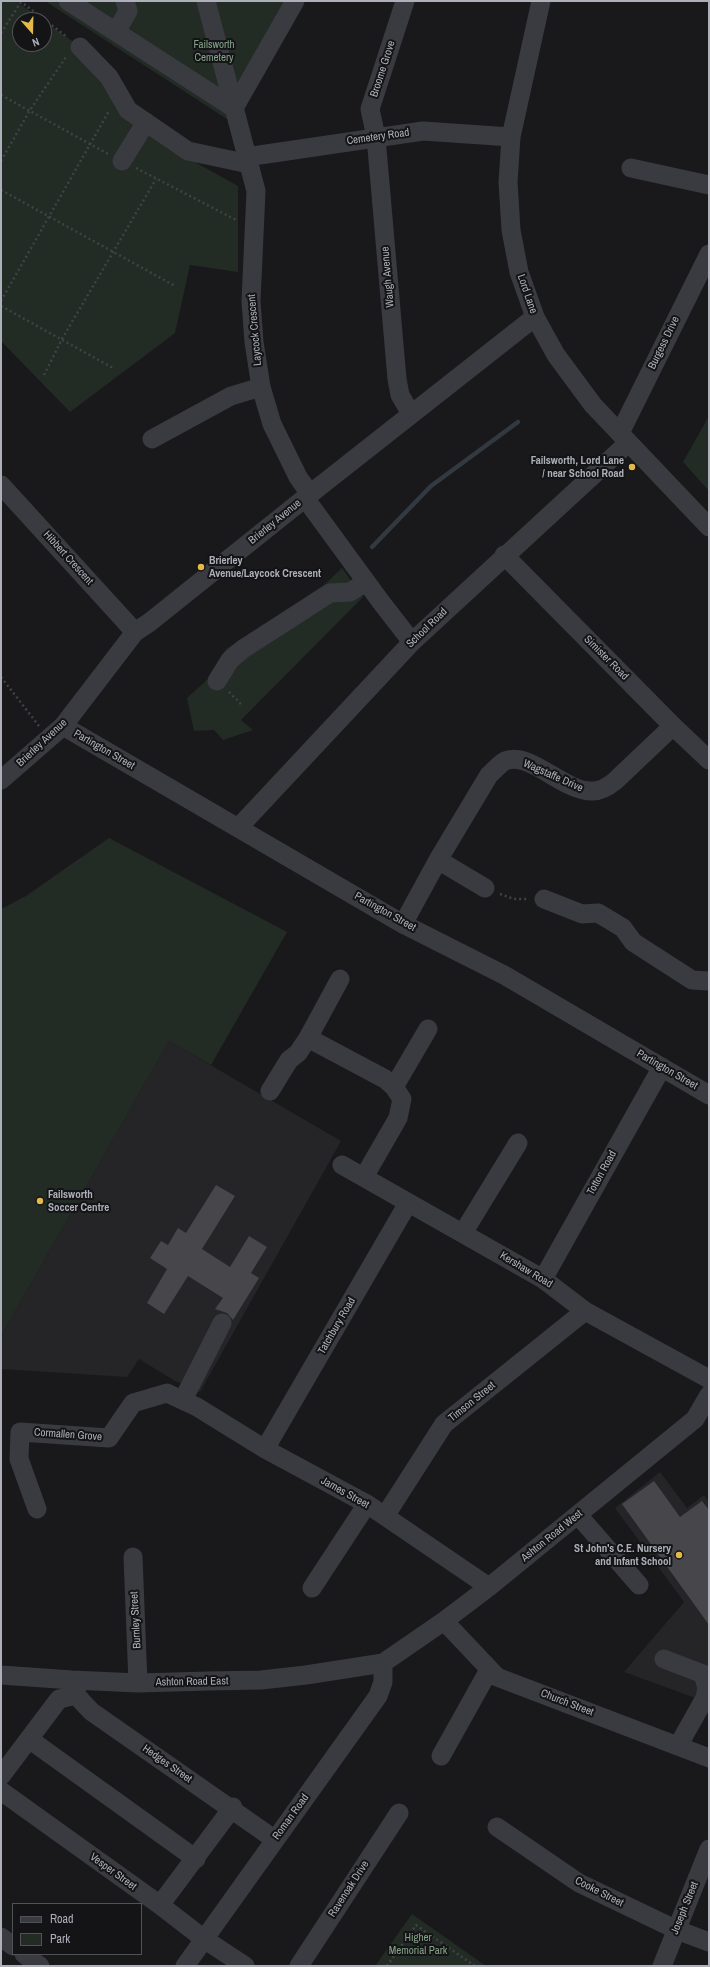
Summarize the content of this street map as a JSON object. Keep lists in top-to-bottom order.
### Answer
{
  "streets": {
    "street": [
      "Broome Grove",
      "Cemetery Road",
      "Waugh Avenue",
      "Lord Lane",
      "Laycock Crescent",
      "Burgess Drive",
      "Brierley Avenue",
      "Hibbert Crescent",
      "School Road",
      "Simister Road",
      "Partington Street",
      "Wagstaffe Drive",
      "Totton Road",
      "Kershaw Road",
      "Tatchbury Road",
      "Timson Street",
      "Cormallen Grove",
      "James Street",
      "Ashton Road West",
      "Burnley Street",
      "Ashton Road East",
      "Church Street",
      "Hedges Street",
      "Roman Road",
      "Vesper Street",
      "Ravenoak Drive",
      "Cooke Street",
      "Joseph Street"
    ]
  },
  "crossings": [
    ["Broome Grove", "Cemetery Road"],
    ["Broome Grove", "Waugh Avenue"],
    ["Cemetery Road", "Waugh Avenue"],
    ["Cemetery Road", "Lord Lane"],
    ["Cemetery Road", "Laycock Crescent"],
    ["Waugh Avenue", "Brierley Avenue"],
    ["Lord Lane", "Burgess Drive"],
    ["Lord Lane", "Brierley Avenue"],
    ["Lord Lane", "School Road"],
    ["Laycock Crescent", "Brierley Avenue"],
    ["Laycock Crescent", "School Road"],
    ["Burgess Drive", "School Road"],
    ["Brierley Avenue", "Hibbert Crescent"],
    ["Brierley Avenue", "Partington Street"],
    ["School Road", "Simister Road"],
    ["School Road", "Partington Street"],
    ["Simister Road", "Wagstaffe Drive"],
    ["Partington Street", "Wagstaffe Drive"],
    ["Partington Street", "Totton Road"],
    ["Totton Road", "Kershaw Road"],
    ["Kershaw Road", "Tatchbury Road"],
    ["Kershaw Road", "Timson Street"],
    ["Tatchbury Road", "James Street"],
    ["Timson Street", "James Street"],
    ["Cormallen Grove", "James Street"],
    ["James Street", "Ashton Road West"],
    ["Ashton Road West", "Ashton Road East"],
    ["Ashton Road West", "Church Street"],
    ["Ashton Road West", "Roman Road"],
    ["Burnley Street", "Ashton Road East"],
    ["Ashton Road East", "Hedges Street"],
    ["Ashton Road East", "Roman Road"],
    ["Hedges Street", "Roman Road"],
    ["Roman Road", "Vesper Street"],
    ["Cooke Street", "Joseph Street"]
  ],
  "parks": ["Failsworth Cemetery", "Higher Memorial Park"],
  "places": [
    "Failsworth, Lord Lane / near School Road",
    "Brierley Avenue/Laycock Crescent",
    "Failsworth Soccer Centre",
    "St John's C.E. Nursery and Infant School"
  ],
  "legend": ["Road", "Park"],
  "north": "bottom"
}
